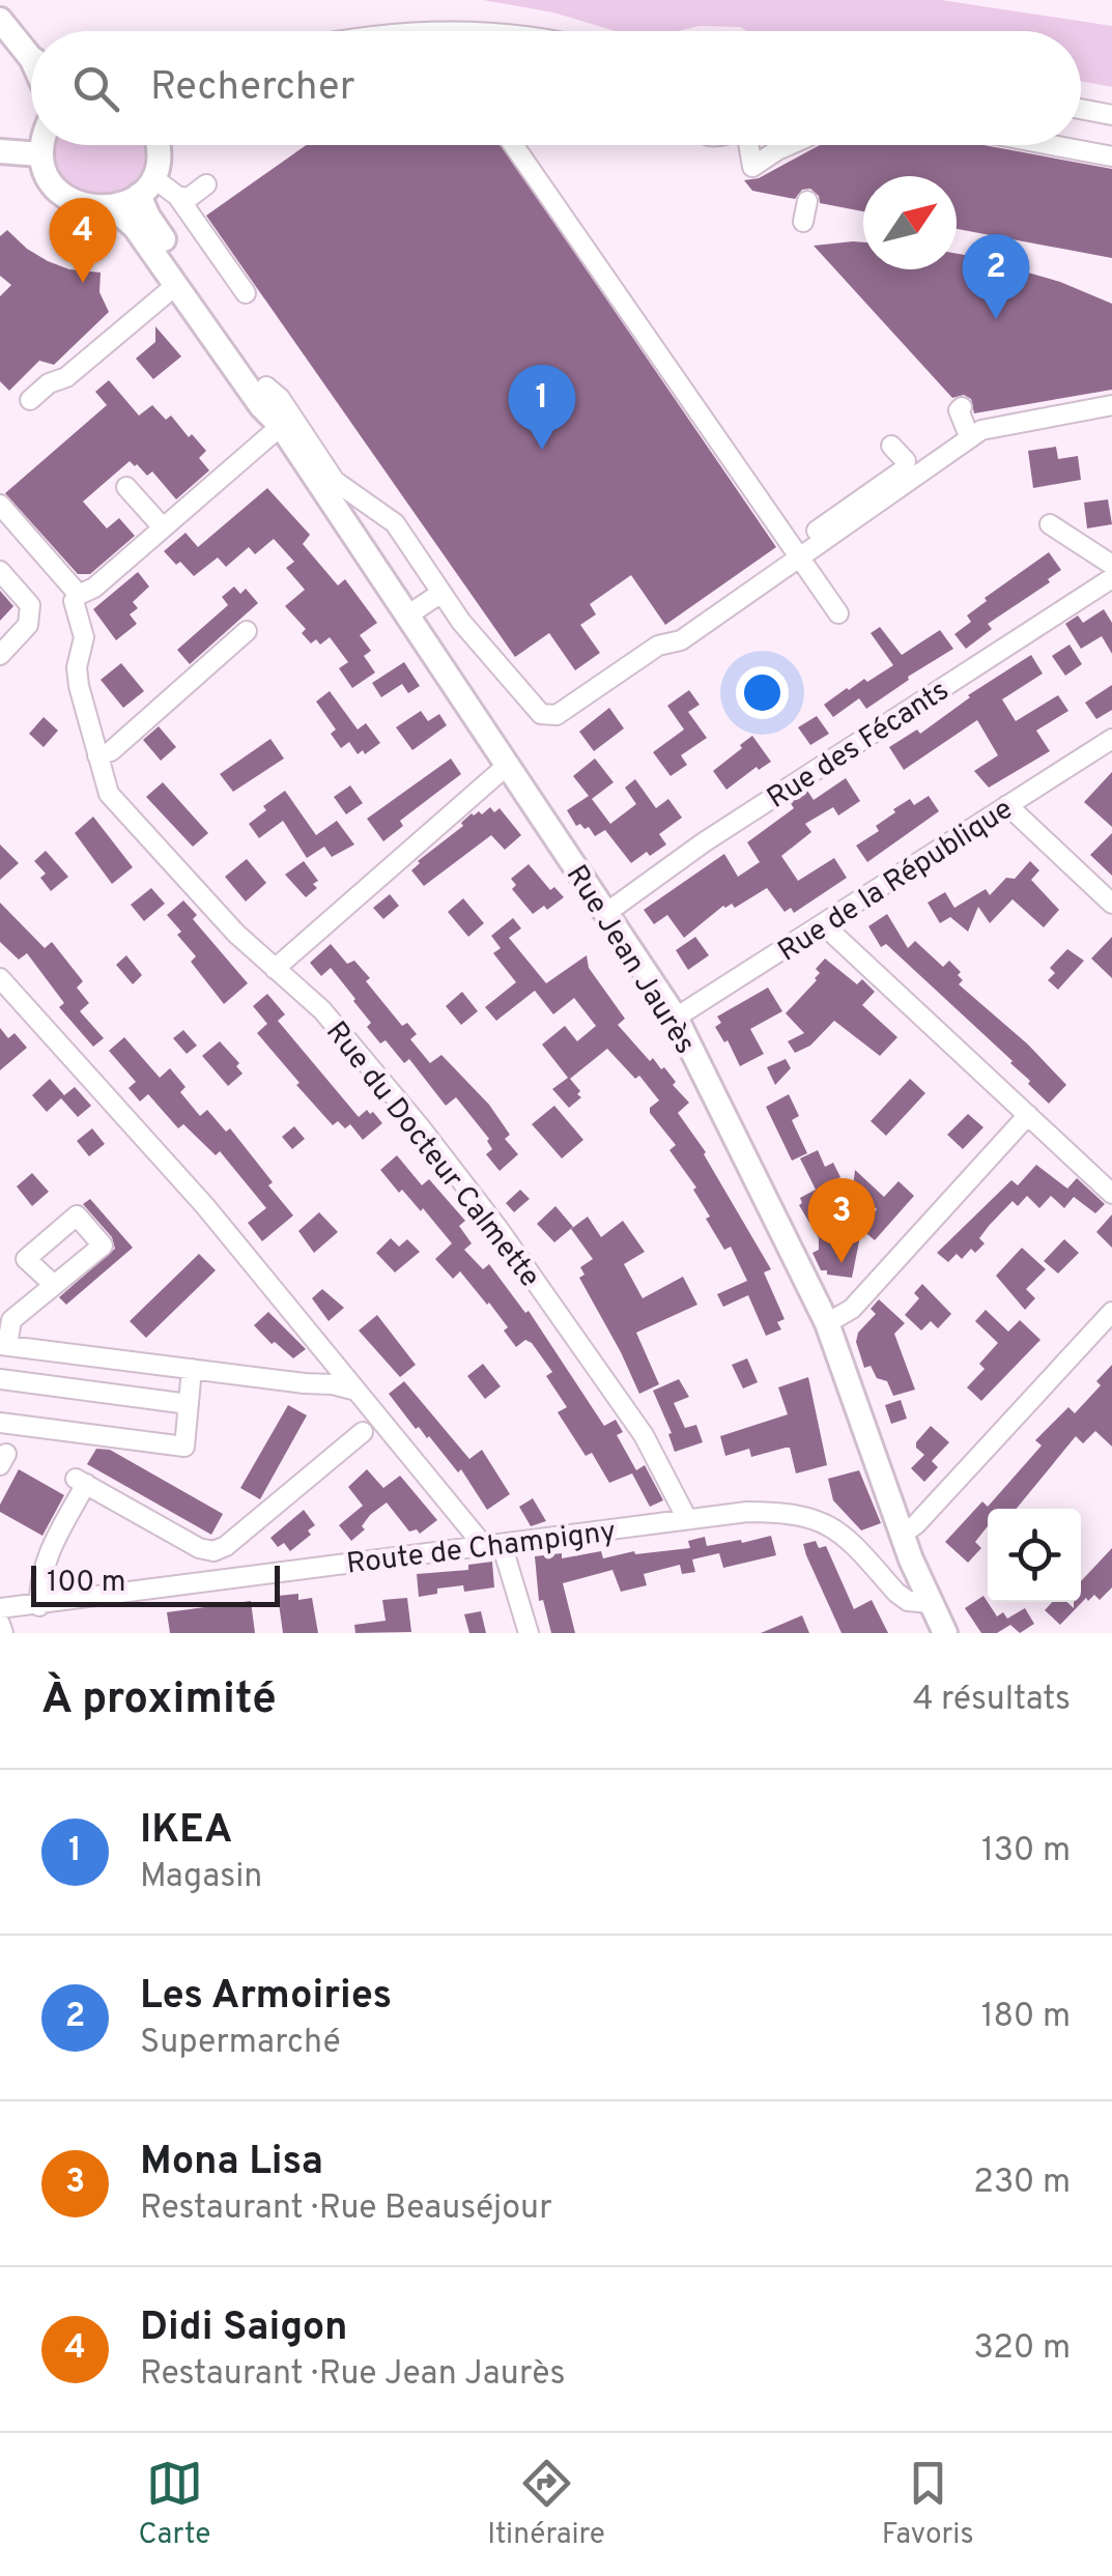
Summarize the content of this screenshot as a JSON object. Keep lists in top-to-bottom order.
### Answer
{
  "streets": {
    "main road": ["Rue Jean Jaurès"],
    "street": [
      "Rue des Fécants",
      "Rue de la République",
      "Rue du Docteur Calmette",
      "Route de Champigny"
    ]
  },
  "crossings": [
    ["Rue des Fécants", "Rue Jean Jaurès"],
    ["Rue de la République", "Rue Jean Jaurès"],
    ["Rue Jean Jaurès", "Route de Champigny"],
    ["Rue du Docteur Calmette", "Route de Champigny"]
  ],
  "scale_bar": "100 m",
  "north": "top right",
  "page": {
    "search": "Rechercher",
    "pins": [
      "4",
      "2",
      "1",
      "3"
    ],
    "scale": "100 m",
    "heading": ["À proximité", "4 résultats"],
    "list": [
      {
        "mark": "1",
        "name": "IKEA",
        "note": "Magasin",
        "value": "130 m"
      },
      {
        "mark": "2",
        "name": "Les Armoiries",
        "note": "Supermarché",
        "value": "180 m"
      },
      {
        "mark": "3",
        "name": "Mona Lisa",
        "note": "Restaurant · Rue Beauséjour",
        "value": "230 m"
      },
      {
        "mark": "4",
        "name": "Didi Saigon",
        "note": "Restaurant · Rue Jean Jaurès",
        "value": "320 m"
      }
    ],
    "nav": ["Carte", "Itinéraire", "Favoris"]
  }
}
